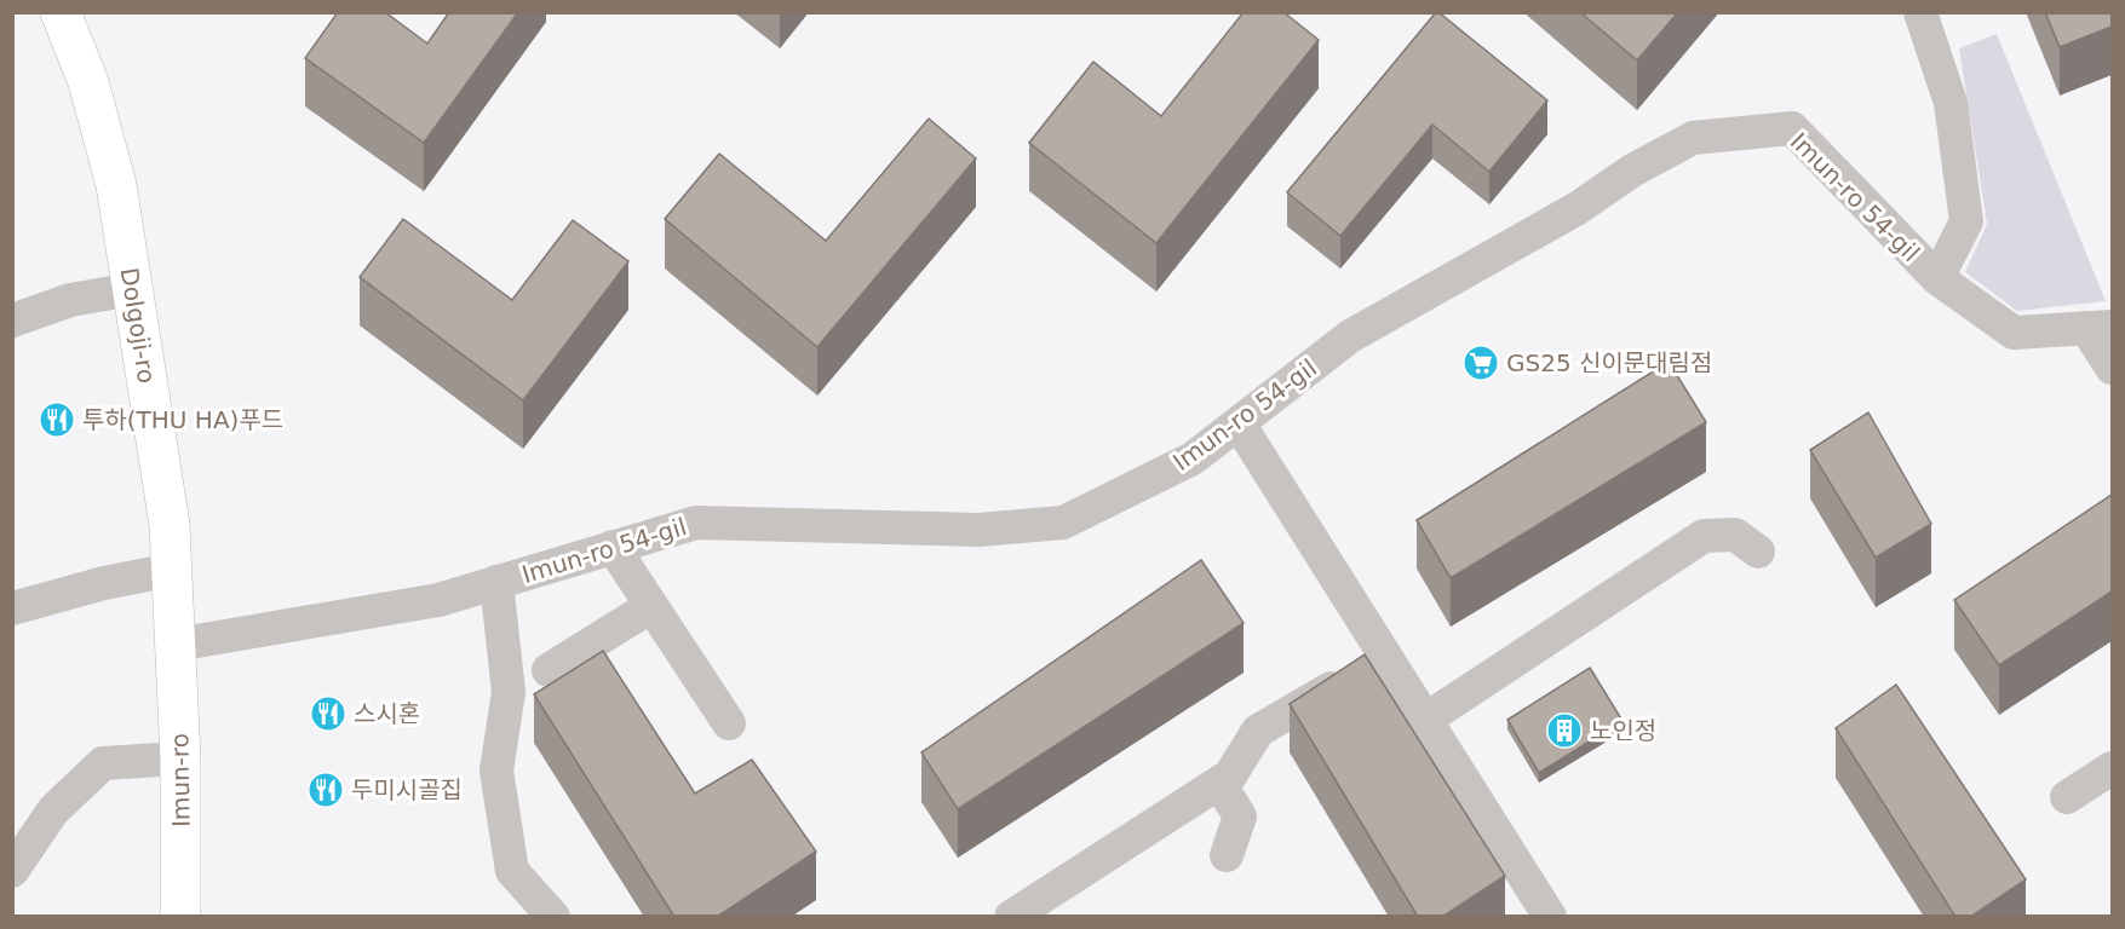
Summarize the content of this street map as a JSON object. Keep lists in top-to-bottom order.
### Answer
{
  "streets": {
    "main road": ["Dolgoji-ro", "Imun-ro"],
    "street": ["Imun-ro 54-gil"]
  },
  "crossings": [
    ["Imun-ro 54-gil", "Dolgoji-ro"],
    ["Imun-ro 54-gil", "Imun-ro"],
    ["Dolgoji-ro", "Imun-ro"]
  ],
  "places": {
    "supermarket": ["GS25 신이문대림점"],
    "restaurant": ["투하(THU HA)푸드", "스시혼", "두미시골집"],
    "building": ["노인정"]
  }
}
